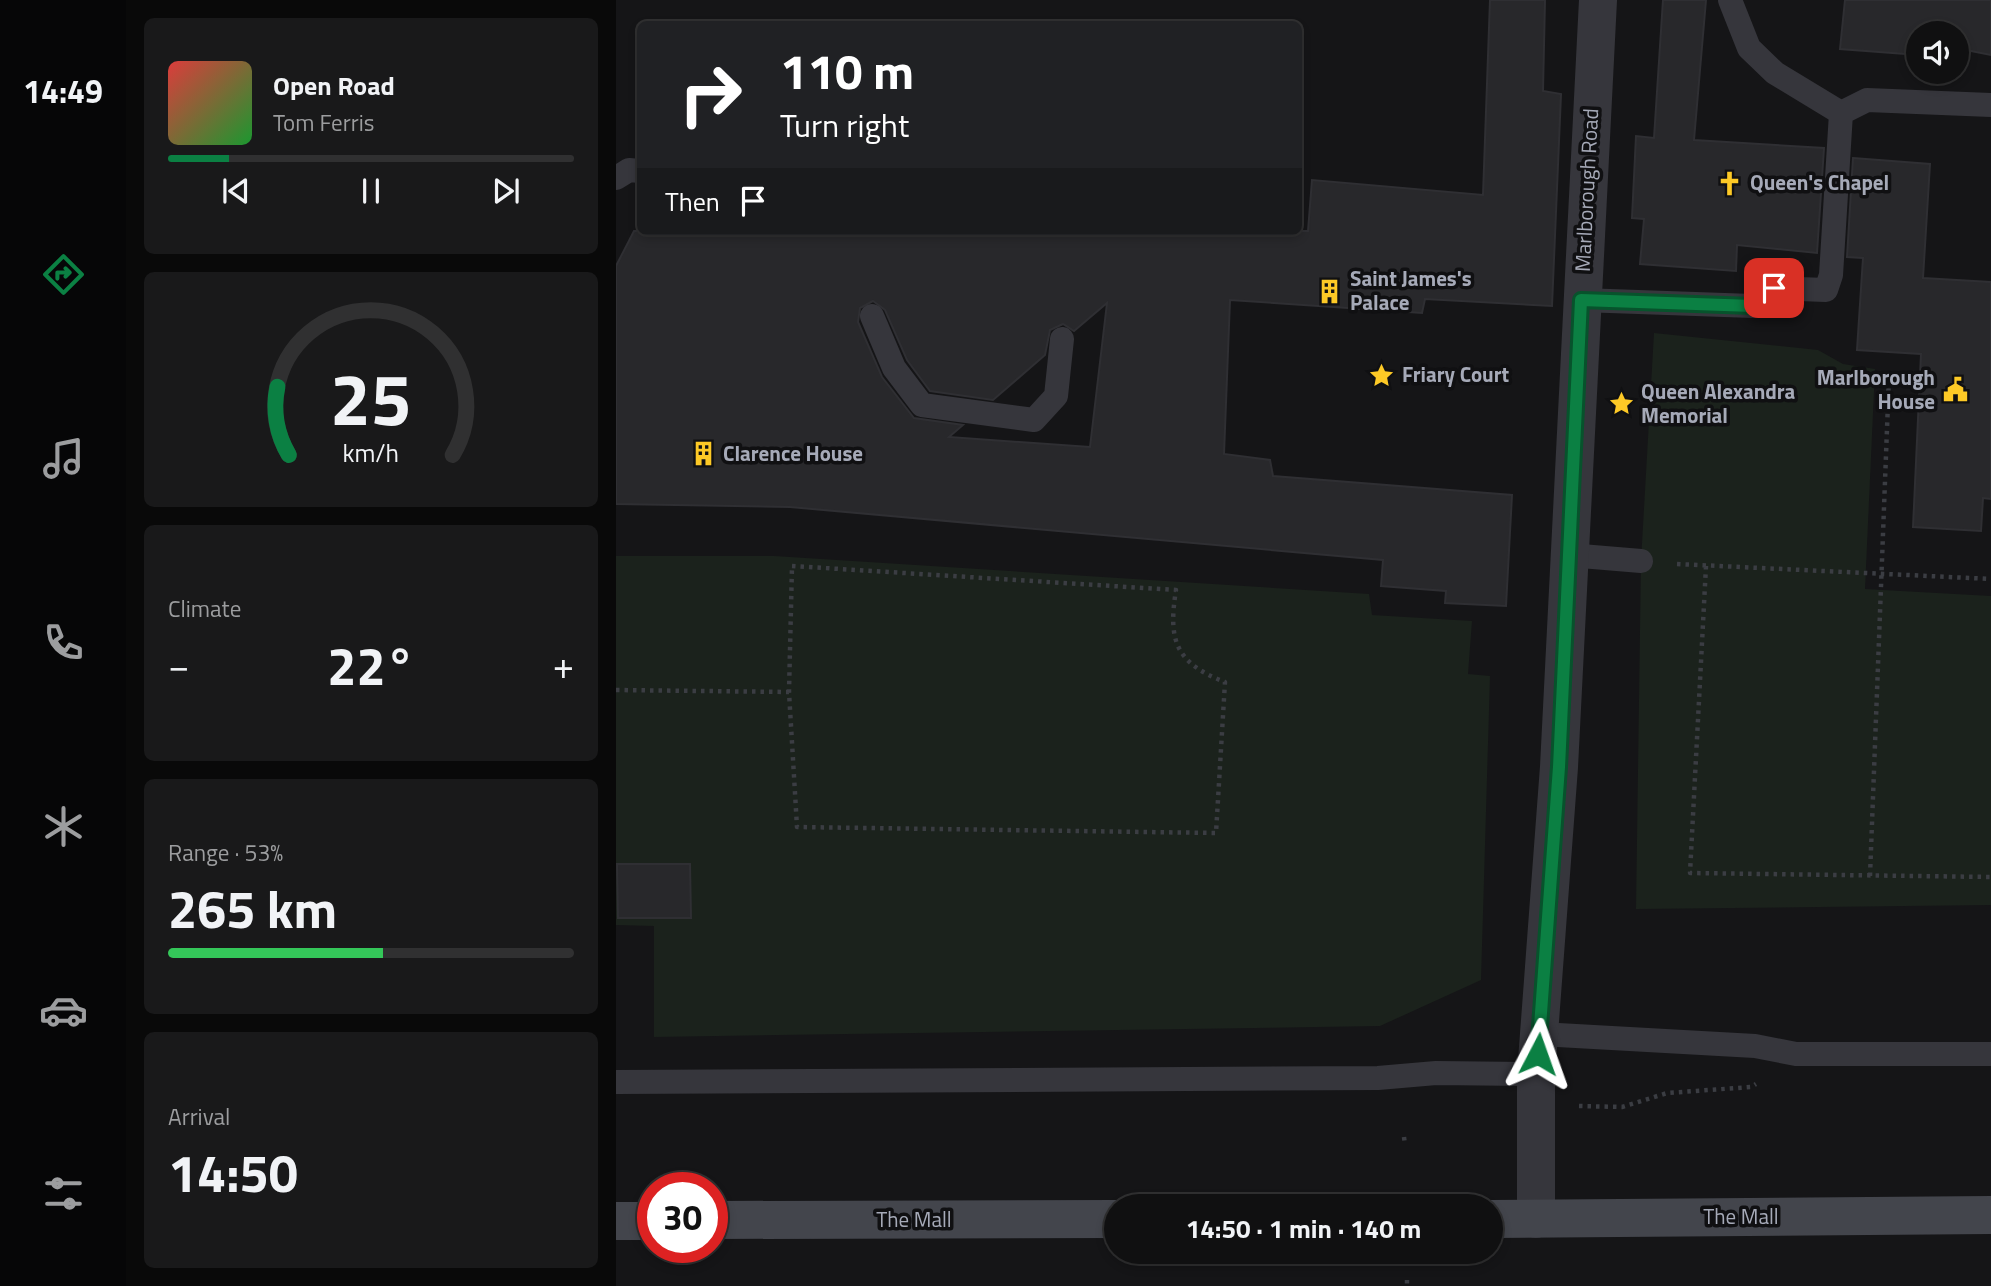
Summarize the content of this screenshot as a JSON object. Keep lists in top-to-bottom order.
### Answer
{
  "streets": {
    "street": ["Marlborough Road", "The Mall"]
  },
  "crossings": [
    ["Marlborough Road", "The Mall"]
  ],
  "places": {
    "church": ["Queen's Chapel"],
    "building": ["Saint James's Palace", "Clarence House"],
    "place": ["Friary Court", "Queen Alexandra Memorial"],
    "public building": ["Marlborough House"]
  },
  "page": {
    "tabs": "14:49",
    "turn": ["110 m", "Turn right"],
    "song": ["Open Road", "Tom Ferris"],
    "then": "Then",
    "tile": [
      "Climate",
      ["Range · 53%", "265 km"],
      ["Arrival", "14:50"]
    ],
    "heat": ["−", "22°", "+"],
    "limit": "30",
    "trip": "14:50 · 1 min · 140 m",
    "gauge": ["25", "km/h"]
  }
}
